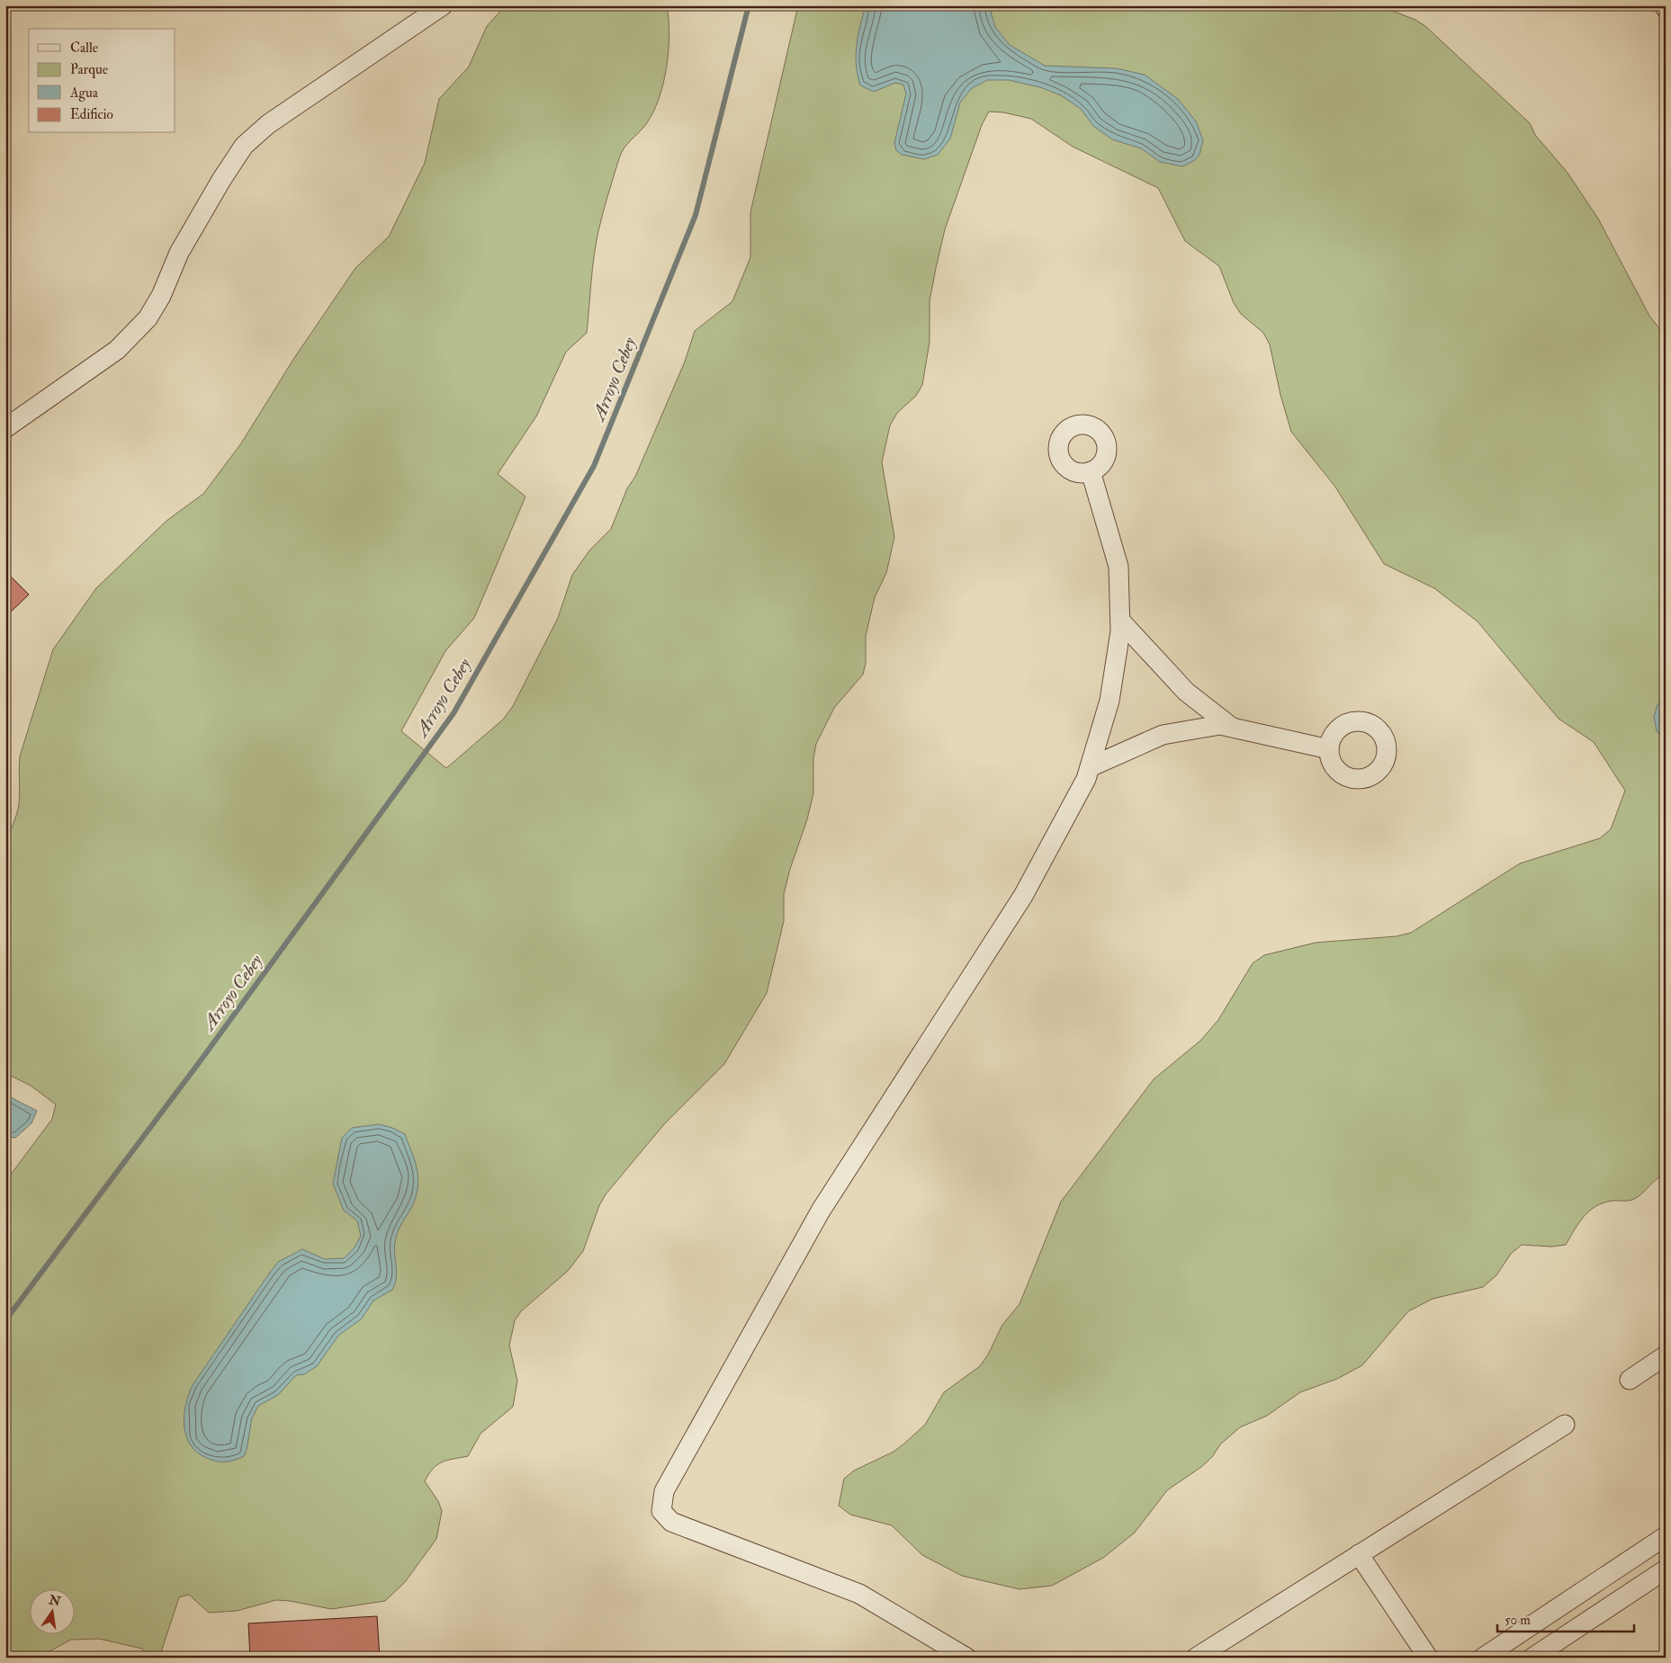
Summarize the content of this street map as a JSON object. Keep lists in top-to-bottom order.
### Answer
{
  "water": ["Arroyo Cebey"],
  "legend": [
    "Calle",
    "Parque",
    "Agua",
    "Edificio"
  ],
  "scale_bar": "50 m",
  "north": "top"
}
